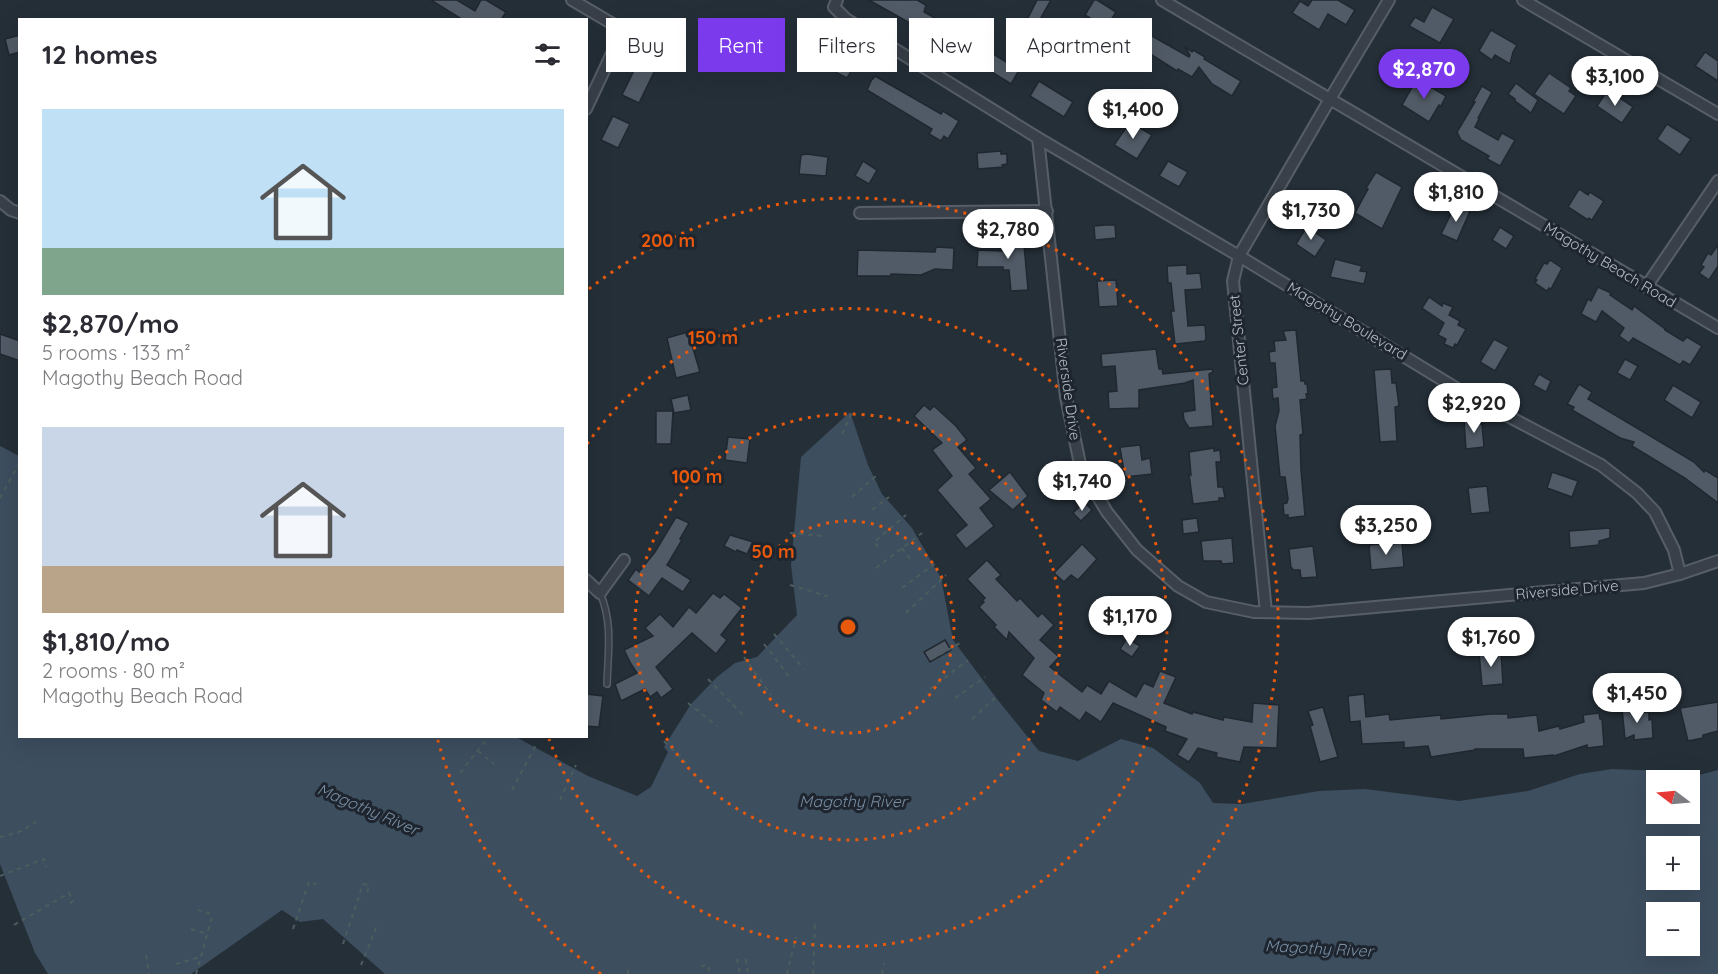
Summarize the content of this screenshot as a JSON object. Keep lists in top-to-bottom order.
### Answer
{
  "streets": {
    "street": [
      "Magothy Beach Road",
      "Magothy Boulevard",
      "Center Street",
      "Riverside Drive"
    ]
  },
  "crossings": [
    ["Magothy Beach Road", "Center Street"],
    ["Magothy Boulevard", "Center Street"],
    ["Magothy Boulevard", "Riverside Drive"],
    ["Center Street", "Riverside Drive"]
  ],
  "water": ["Magothy River"],
  "north": "left",
  "page": {
    "chip": [
      "Buy",
      "Rent",
      "Filters",
      "New",
      "Apartment"
    ],
    "heading": "12 homes",
    "price": [
      "$2,870",
      "$3,100",
      "$1,400",
      "$1,810",
      "$1,730",
      "$2,780",
      "$2,920",
      "$1,740",
      "$3,250",
      "$1,170",
      "$1,760",
      "$1,450"
    ],
    "list": [
      {
        "name": "$2,870/mo",
        "note": "5 rooms · 133 m² · Magothy Beach Road"
      },
      {
        "name": "$1,810/mo",
        "note": "2 rooms · 80 m² · Magothy Beach Road"
      }
    ],
    "map_buttons": ["+", "−"]
  },
  "rings": [
    "200 m",
    "150 m",
    "100 m",
    "50 m"
  ]
}
